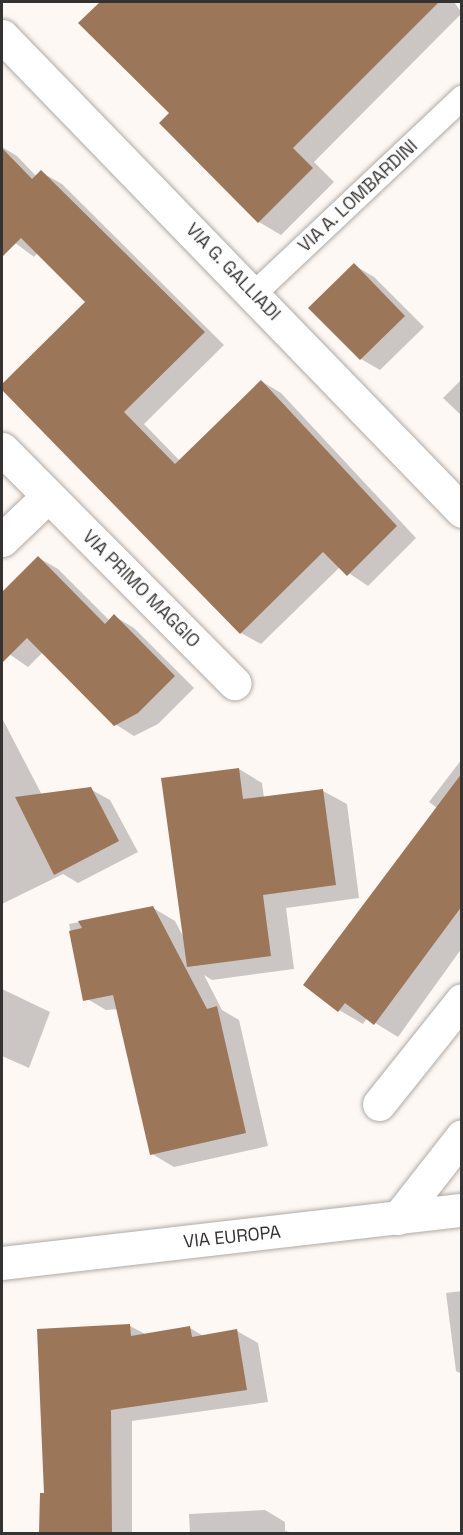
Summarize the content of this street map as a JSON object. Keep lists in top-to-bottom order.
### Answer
{
  "streets": {
    "street": ["VIA G. GALLIADI", "VIA PRIMO MAGGIO", "VIA EUROPA"],
    "lane": ["VIA A. LOMBARDINI"]
  },
  "crossings": [
    ["VIA A. LOMBARDINI", "VIA G. GALLIADI"]
  ]
}
